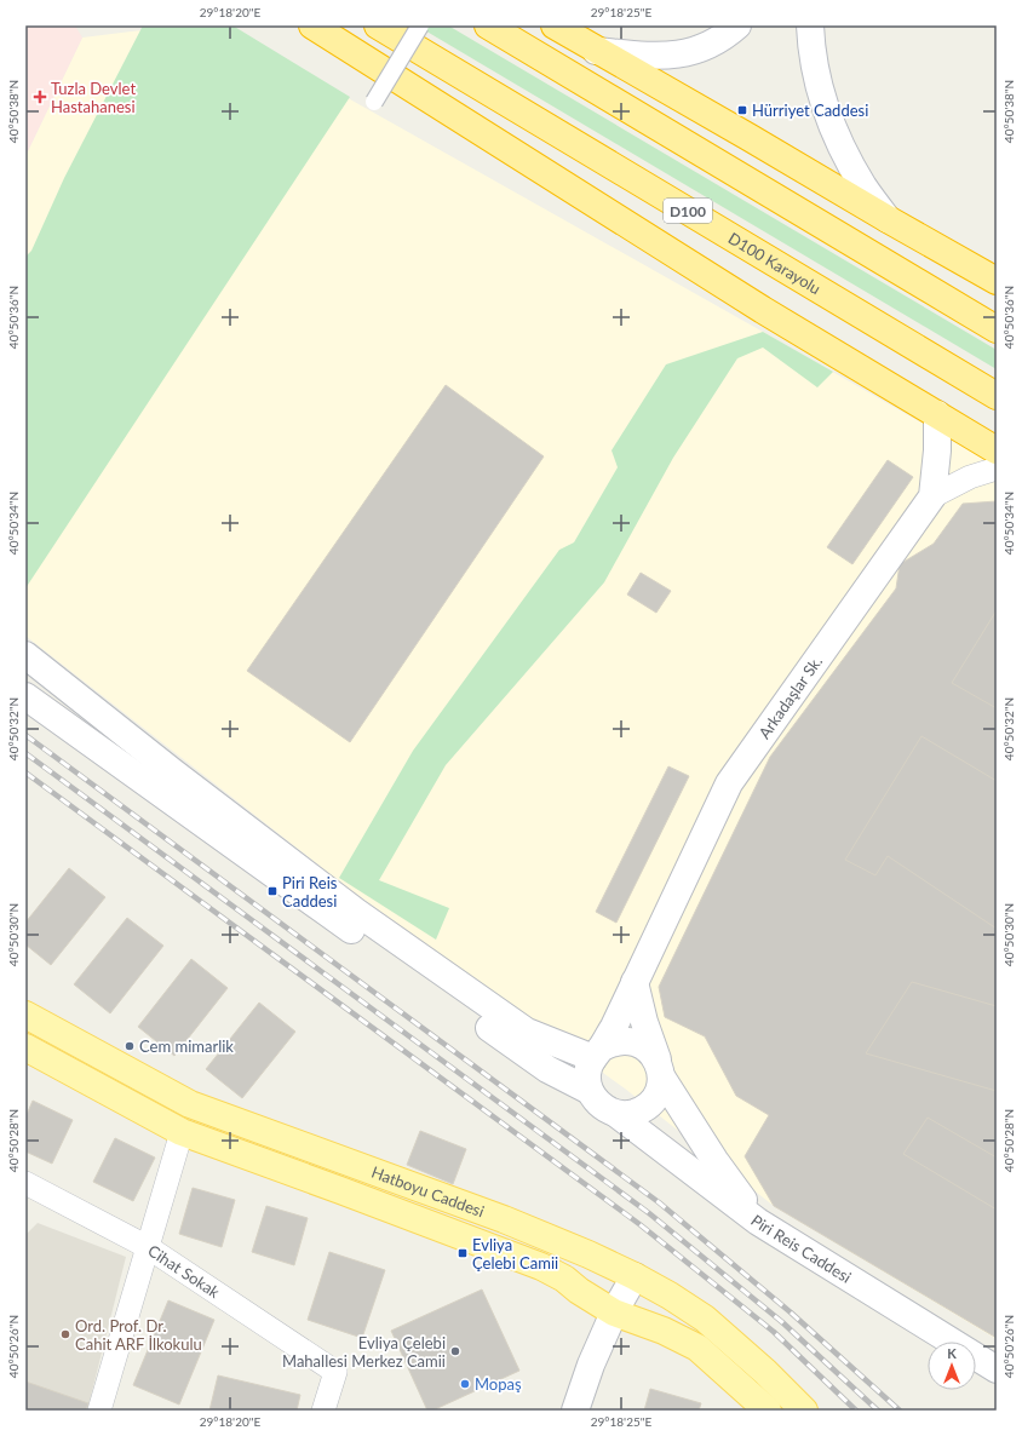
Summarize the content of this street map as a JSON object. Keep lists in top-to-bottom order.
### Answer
{
  "streets": {
    "highway": ["D100", "D100 Karayolu"],
    "main road": ["Hatboyu Caddesi"],
    "street": ["Arkadaşlar Sk.", "Piri Reis Caddesi", "Cihat Sokak"]
  },
  "crossings": [
    ["Arkadaşlar Sk.", "Piri Reis Caddesi"]
  ],
  "places": {
    "health": ["Tuzla Devlet Hastahanesi"],
    "transit": ["Hürriyet Caddesi", "Piri Reis Caddesi", "Evliya Çelebi Camii"],
    "other": [
      "Cem mimarlik",
      "Ord. Prof. Dr. Cahit ARF İlkokulu",
      "Evliya Çelebi Mahallesi Merkez Camii",
      "Mopaş"
    ]
  },
  "north": "top",
  "coordinates": [
    "29°18'20\"E",
    "29°18'25\"E",
    "40°50'38\"N",
    "40°50'36\"N",
    "40°50'34\"N",
    "40°50'32\"N",
    "40°50'30\"N",
    "40°50'28\"N",
    "40°50'26\"N"
  ]
}
